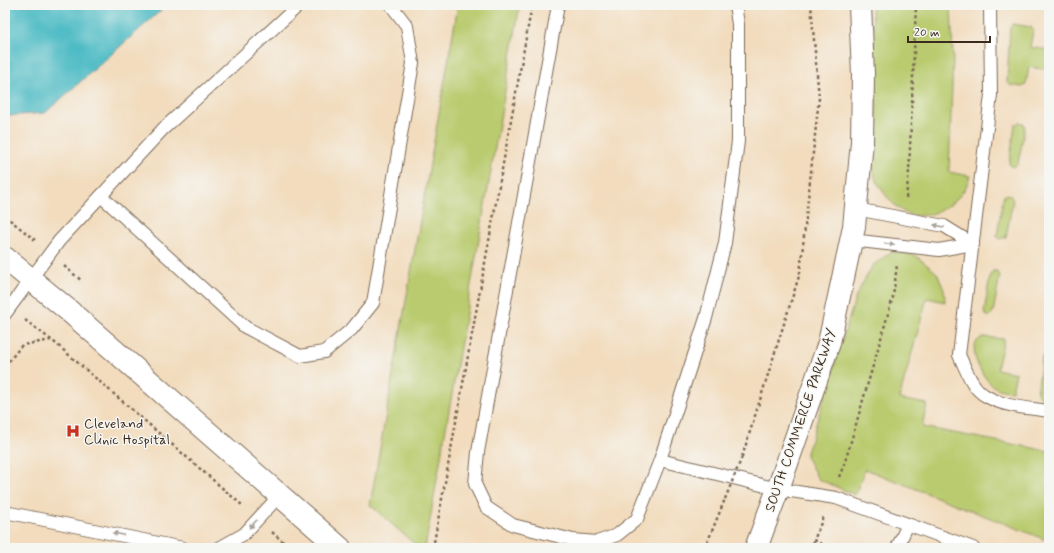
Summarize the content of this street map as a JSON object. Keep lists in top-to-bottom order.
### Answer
{
  "streets": {
    "street": ["SOUTH COMMERCE PARKWAY"]
  },
  "places": {
    "hospital": ["Cleveland Clinic Hospital"]
  },
  "scale_bar": "20 m"
}
